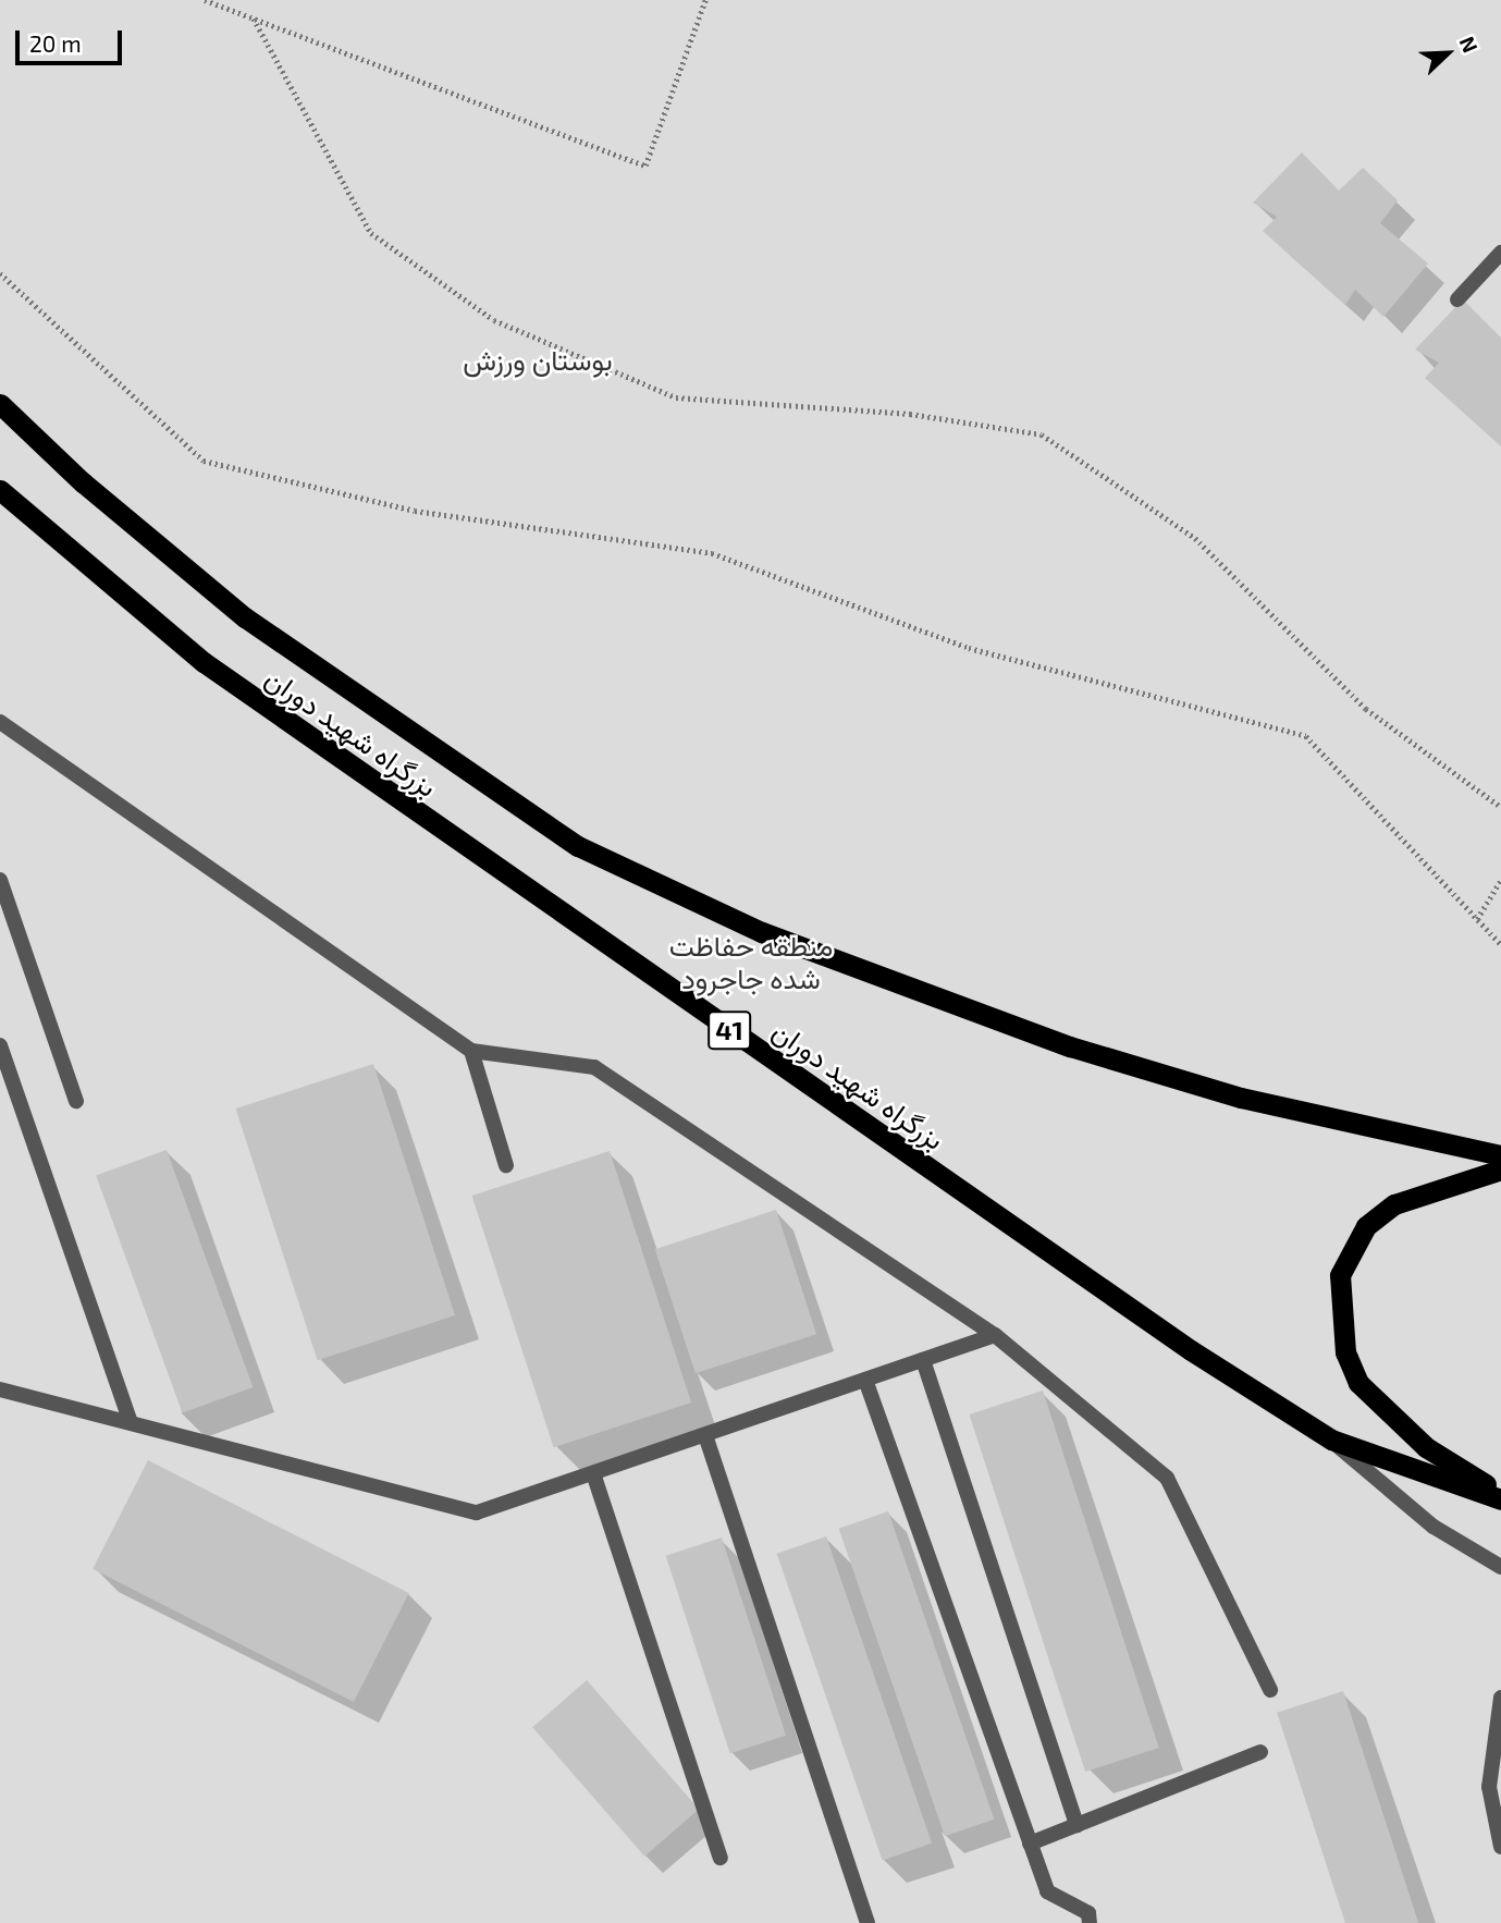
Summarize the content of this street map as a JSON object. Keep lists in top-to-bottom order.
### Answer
{
  "streets": {
    "highway": ["بزرگراه شهید دوران", "41"]
  },
  "parks": ["بوستان ورزش", "منطقه حفاظت شده جاجرود"],
  "scale_bar": "20 m",
  "north": "top right"
}
